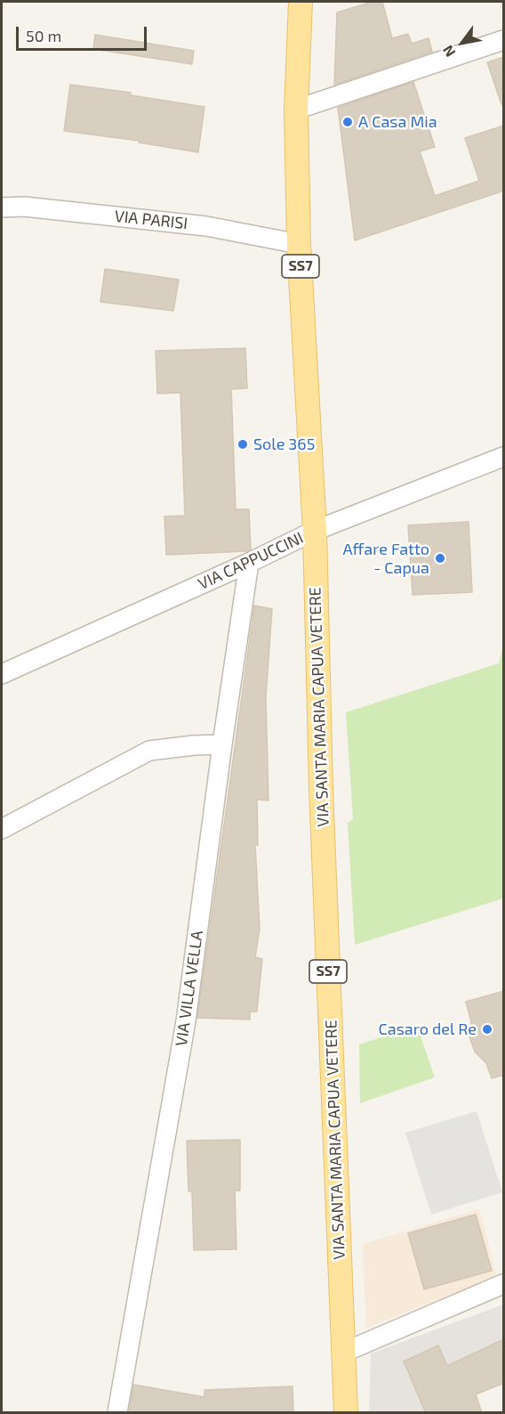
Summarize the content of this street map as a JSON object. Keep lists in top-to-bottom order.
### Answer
{
  "streets": {
    "main road": ["SS7", "VIA SANTA MARIA CAPUA VETERE"],
    "street": ["VIA PARISI", "VIA CAPPUCCINI", "VIA VILLA VELLA"]
  },
  "crossings": [
    ["VIA PARISI", "VIA SANTA MARIA CAPUA VETERE"],
    ["VIA CAPPUCCINI", "VIA SANTA MARIA CAPUA VETERE"],
    ["VIA CAPPUCCINI", "VIA VILLA VELLA"]
  ],
  "places": [
    "A Casa Mia",
    "Sole 365",
    "Affare Fatto - Capua",
    "Casaro del Re"
  ],
  "scale_bar": "50 m",
  "north": "bottom left"
}
